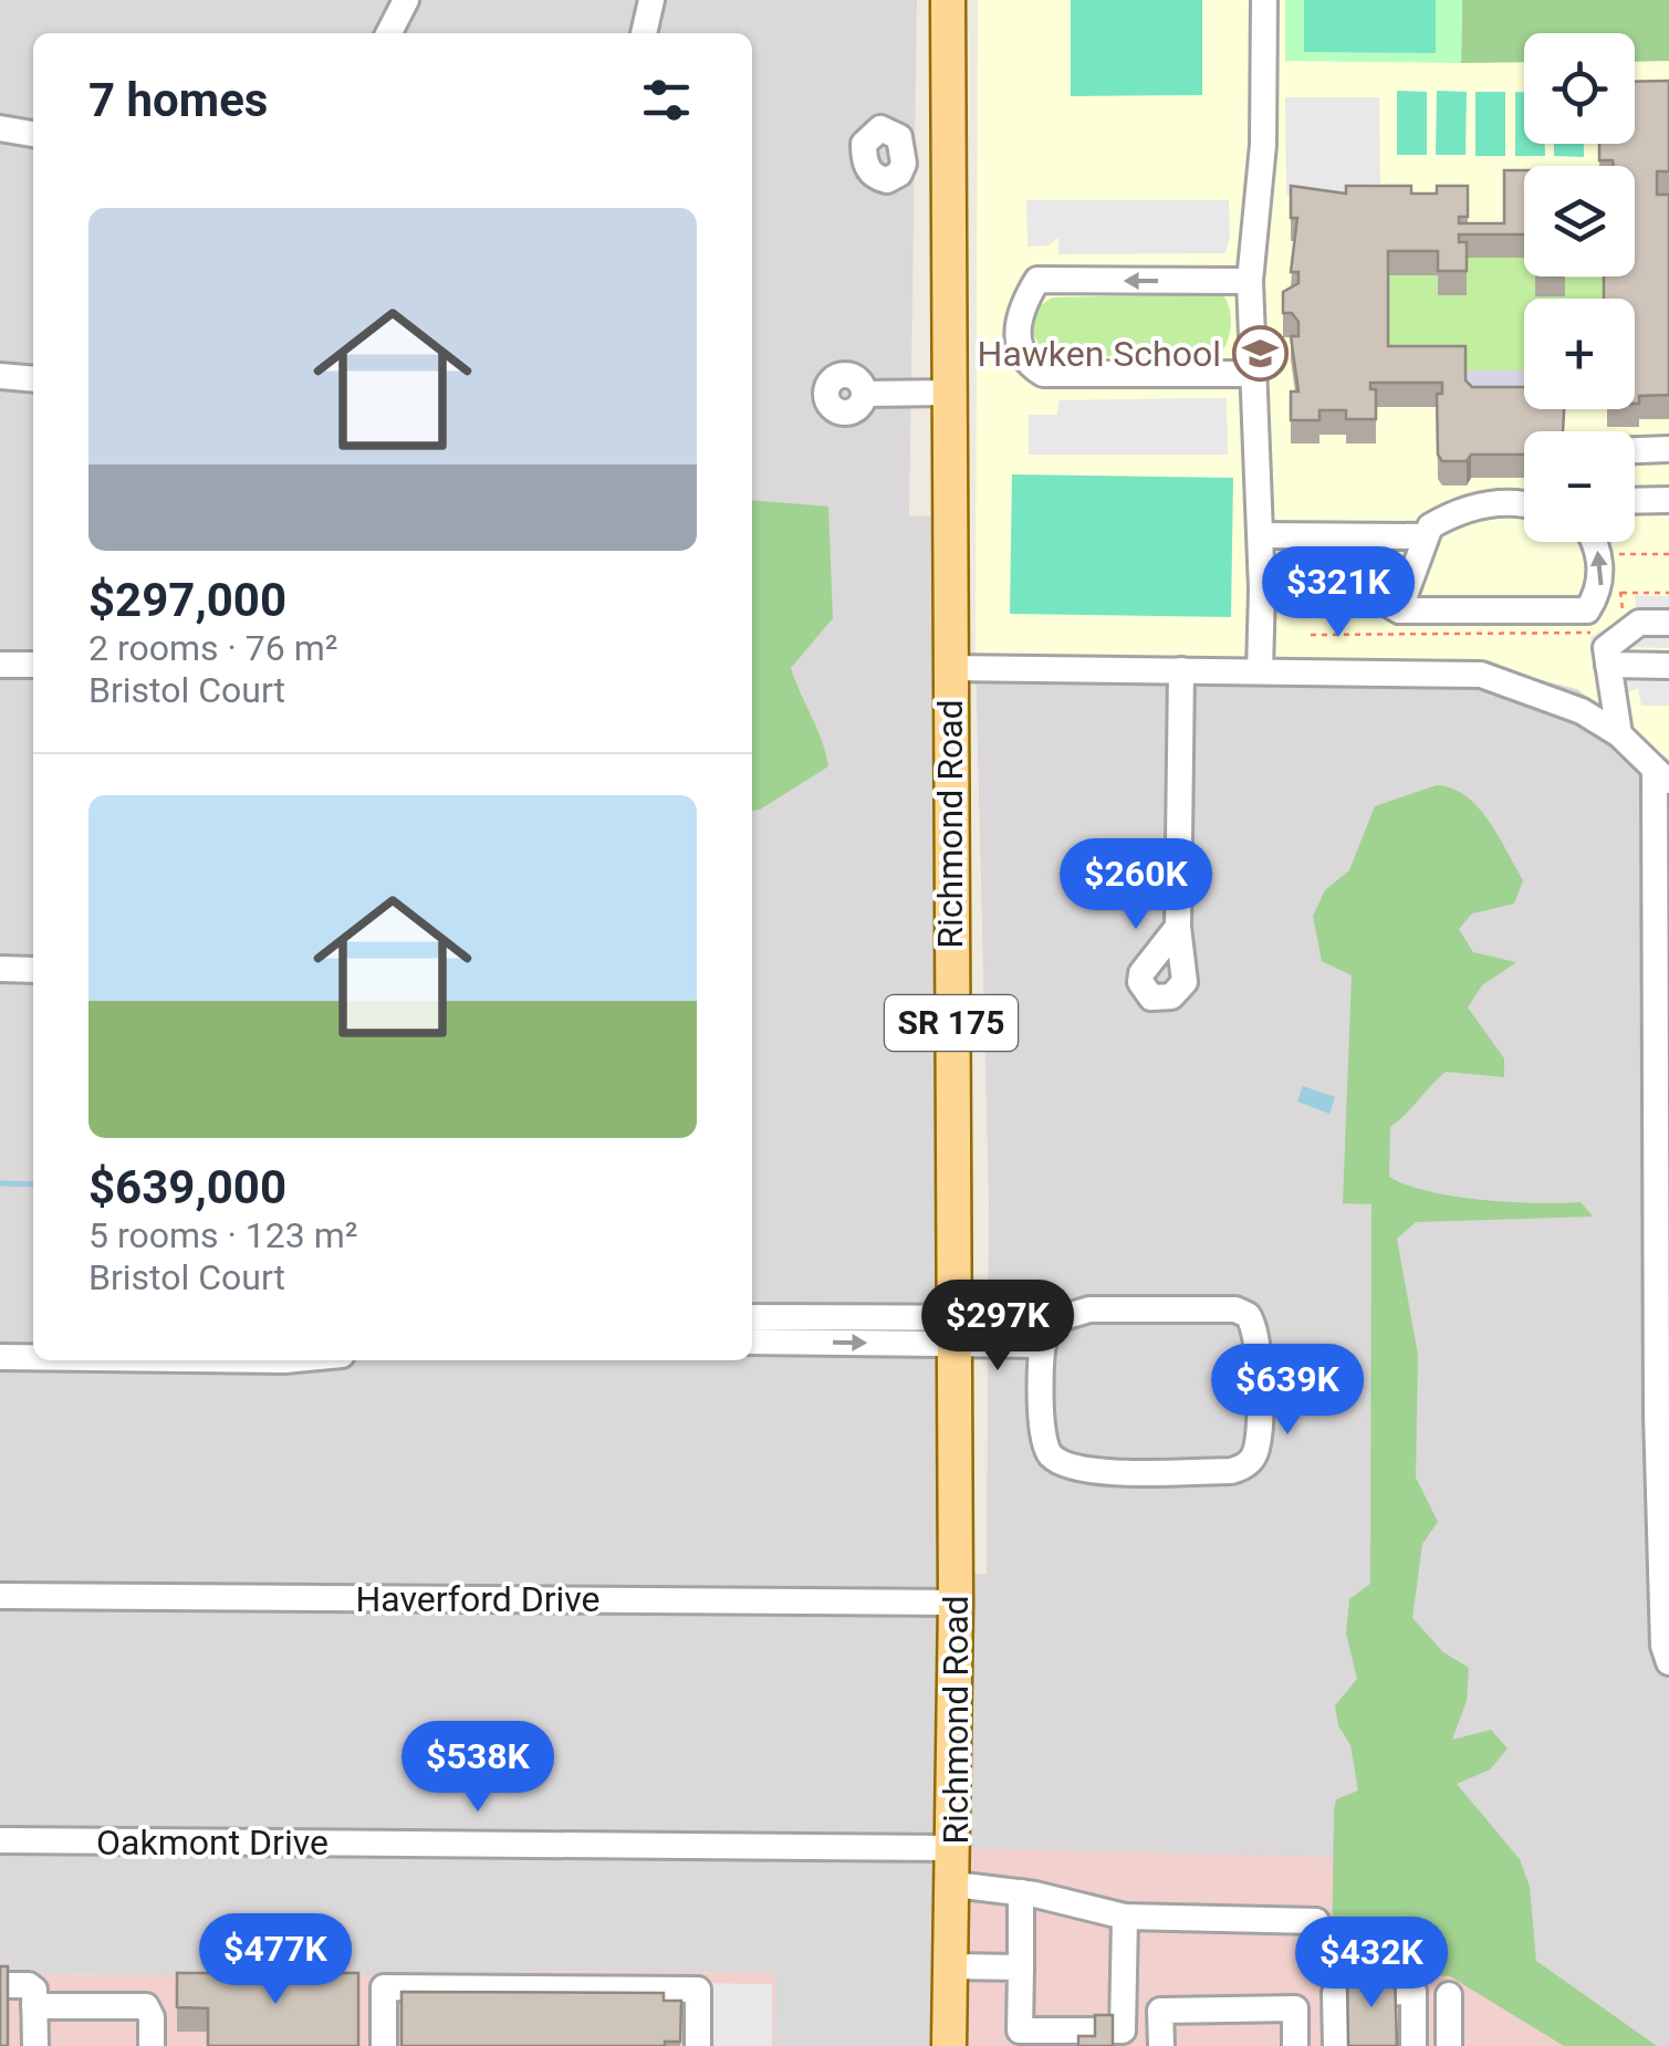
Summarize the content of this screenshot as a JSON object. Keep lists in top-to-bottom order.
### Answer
{
  "streets": {
    "main road": ["Richmond Road", "SR 175"],
    "street": ["Haverford Drive", "Oakmont Drive"]
  },
  "crossings": [
    ["Richmond Road", "Haverford Drive"],
    ["Richmond Road", "Oakmont Drive"]
  ],
  "places": {
    "school or university": ["Hawken School"]
  },
  "page": {
    "map_buttons": ["+", "−"],
    "heading": "7 homes",
    "list": [
      {
        "name": "$297,000",
        "note": "2 rooms · 76 m² · Bristol Court"
      },
      {
        "name": "$639,000",
        "note": "5 rooms · 123 m² · Bristol Court"
      }
    ],
    "price": [
      "$321K",
      "$260K",
      "$297K",
      "$639K",
      "$538K",
      "$477K",
      "$432K"
    ]
  }
}
